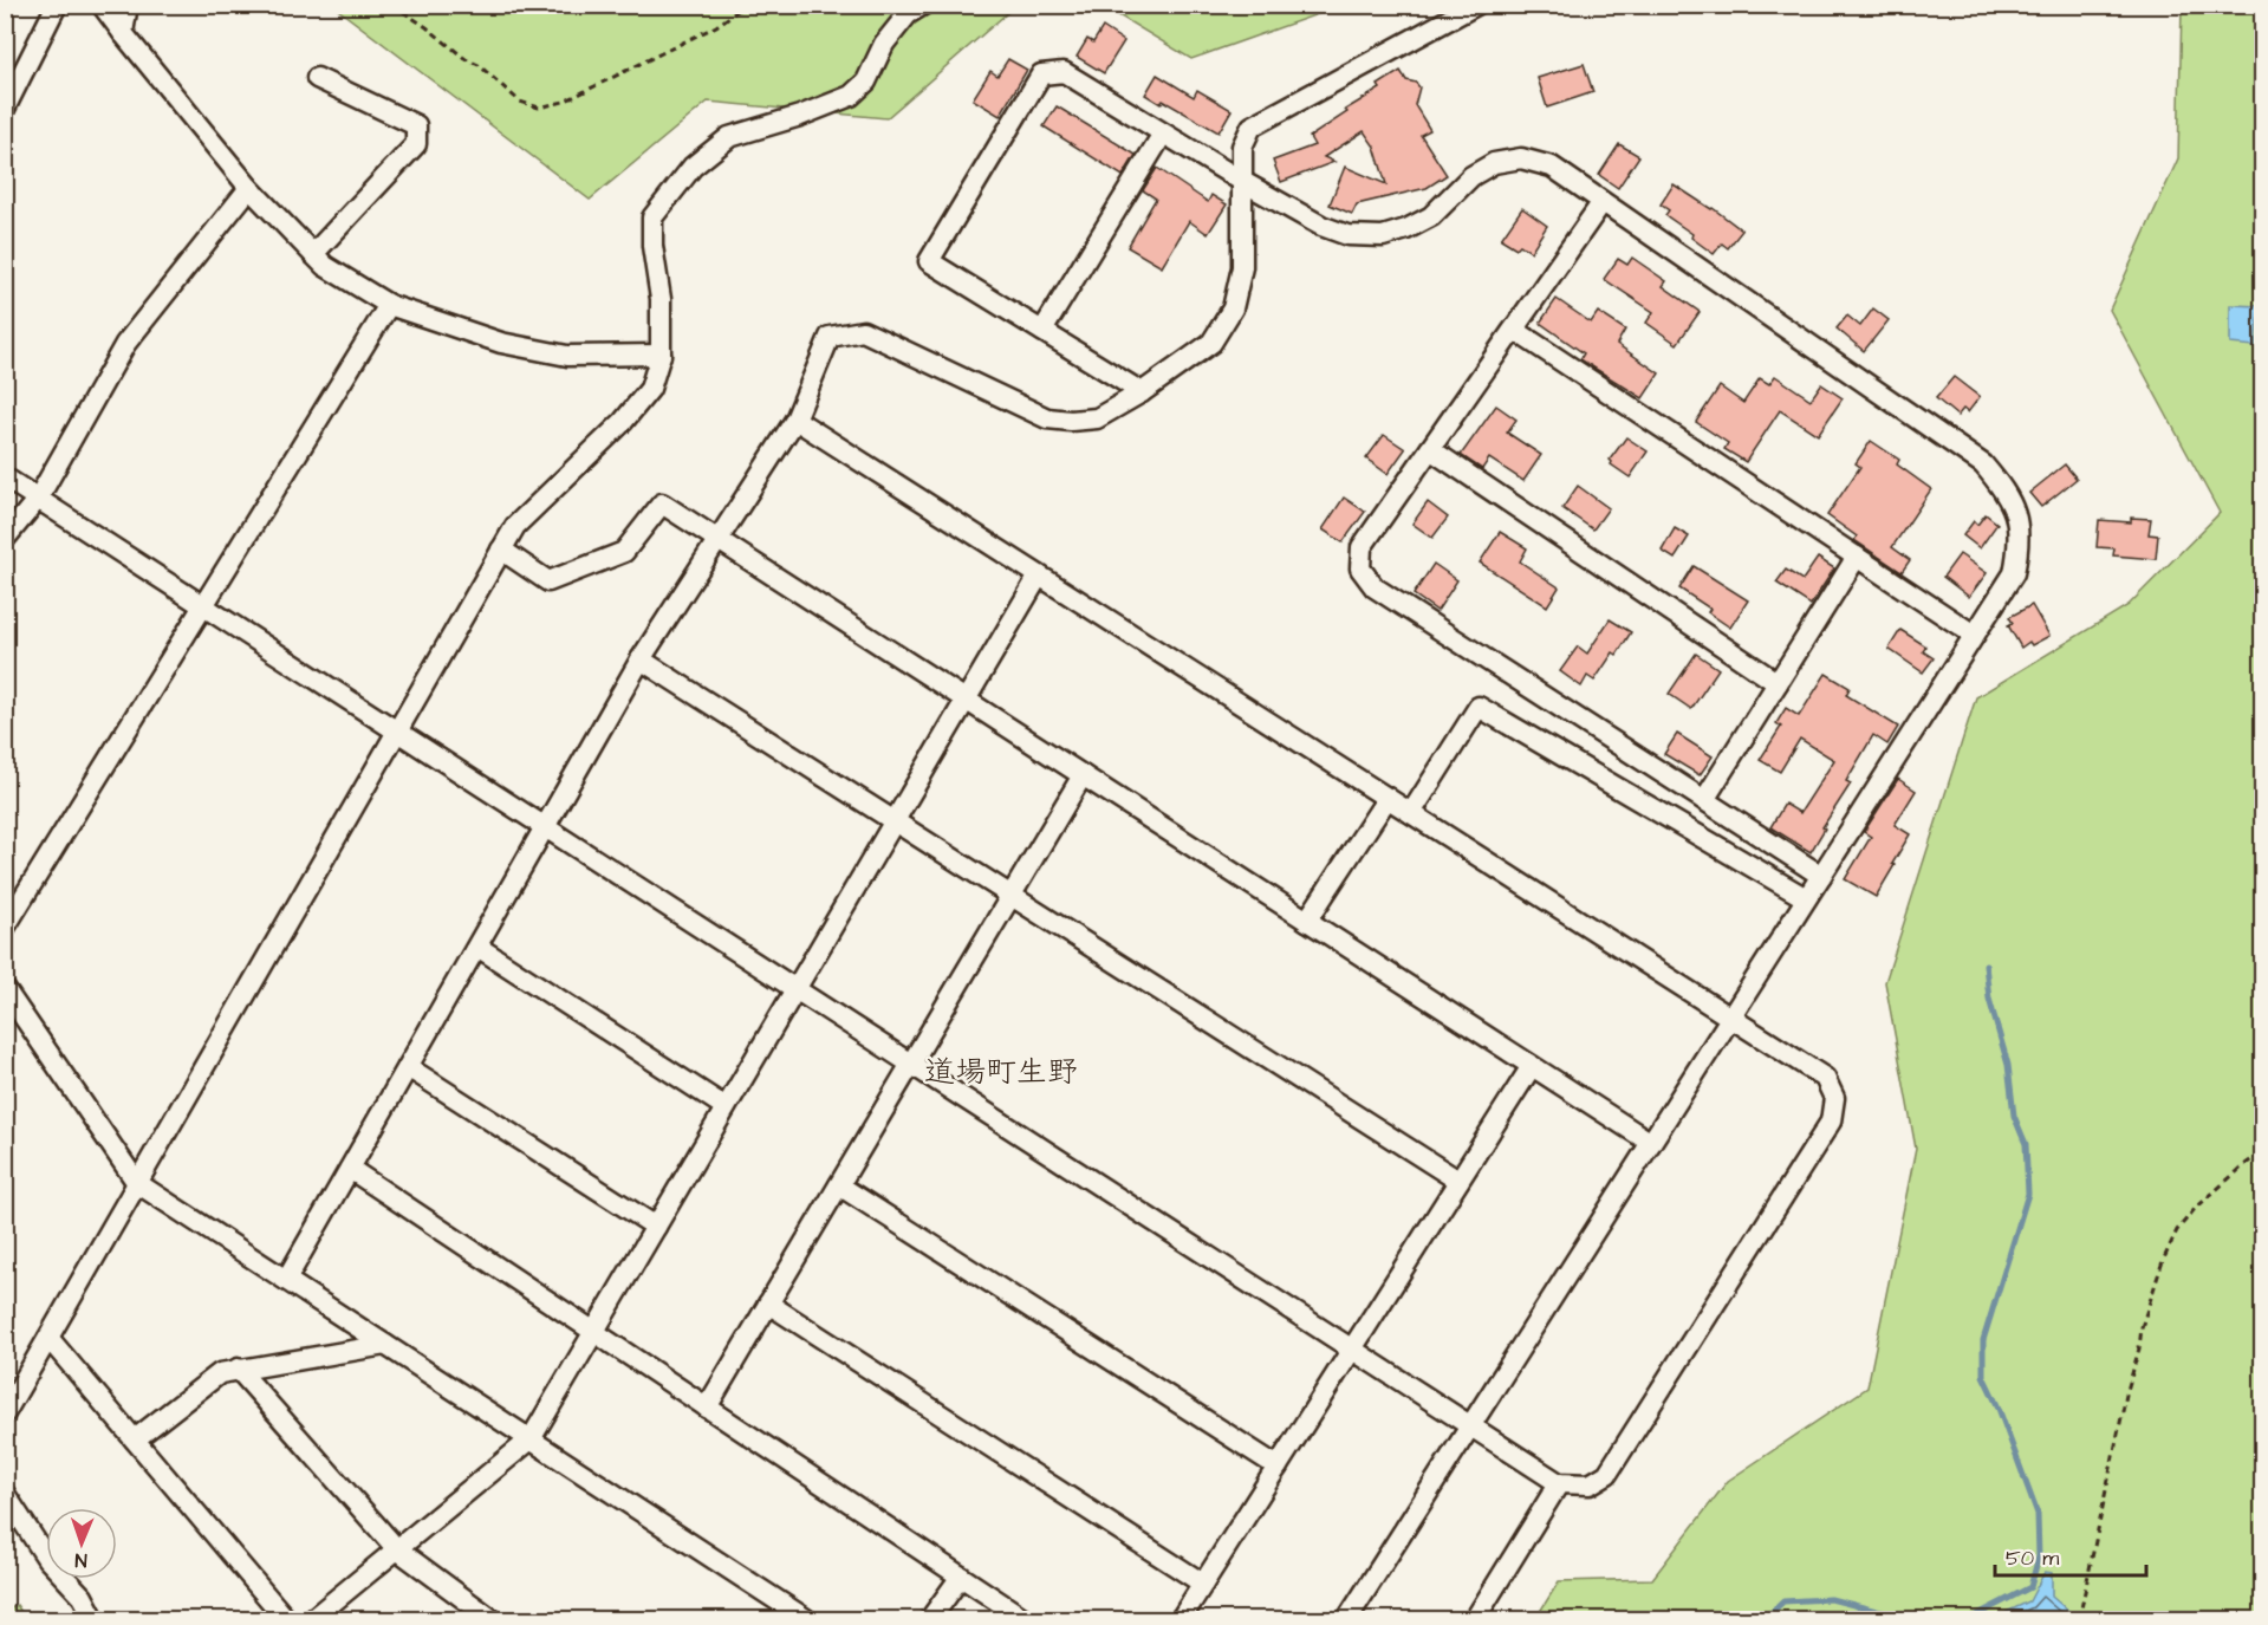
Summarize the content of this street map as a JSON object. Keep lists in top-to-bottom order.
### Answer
{
  "districts": ["道場町生野"],
  "scale_bar": "50 m",
  "north": "bottom"
}
